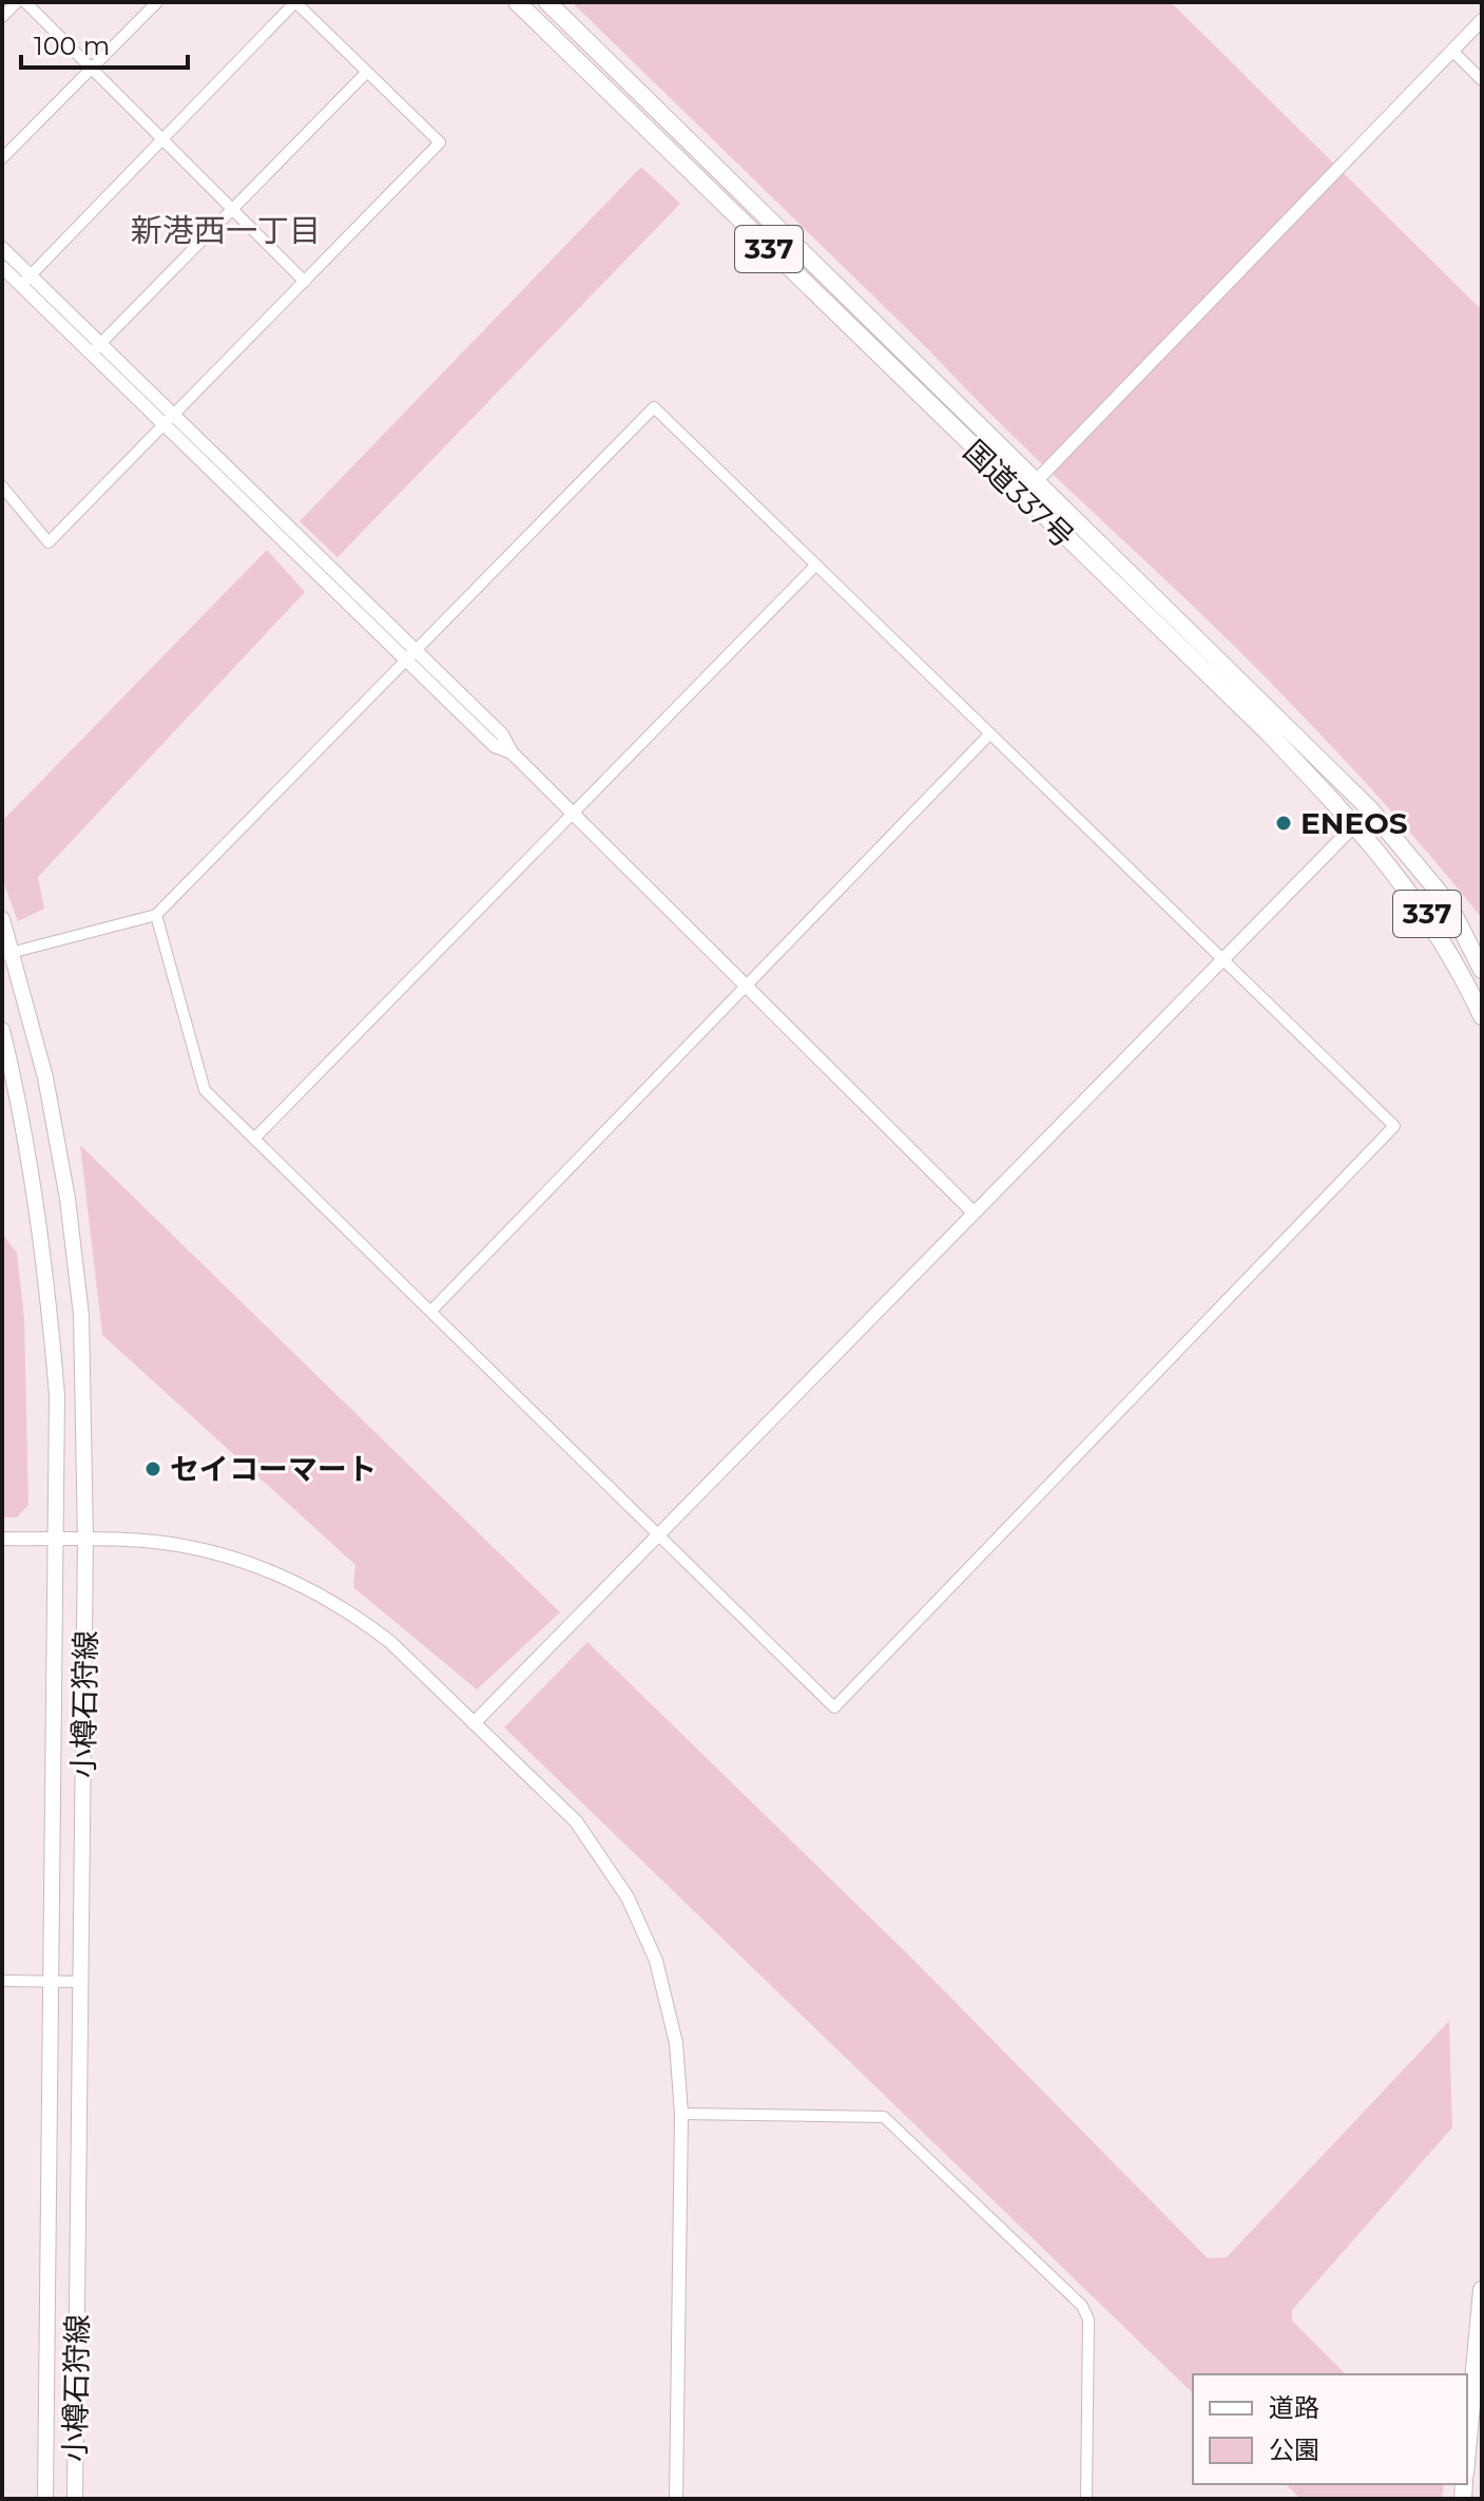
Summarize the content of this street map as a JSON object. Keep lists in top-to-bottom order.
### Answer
{
  "streets": {
    "highway": ["337", "国道337号"],
    "main road": ["小樽石狩線"]
  },
  "districts": ["新港西一丁目"],
  "places": ["ENEOS", "セイコーマート"],
  "legend": ["道路", "公園"],
  "scale_bar": "100 m"
}
